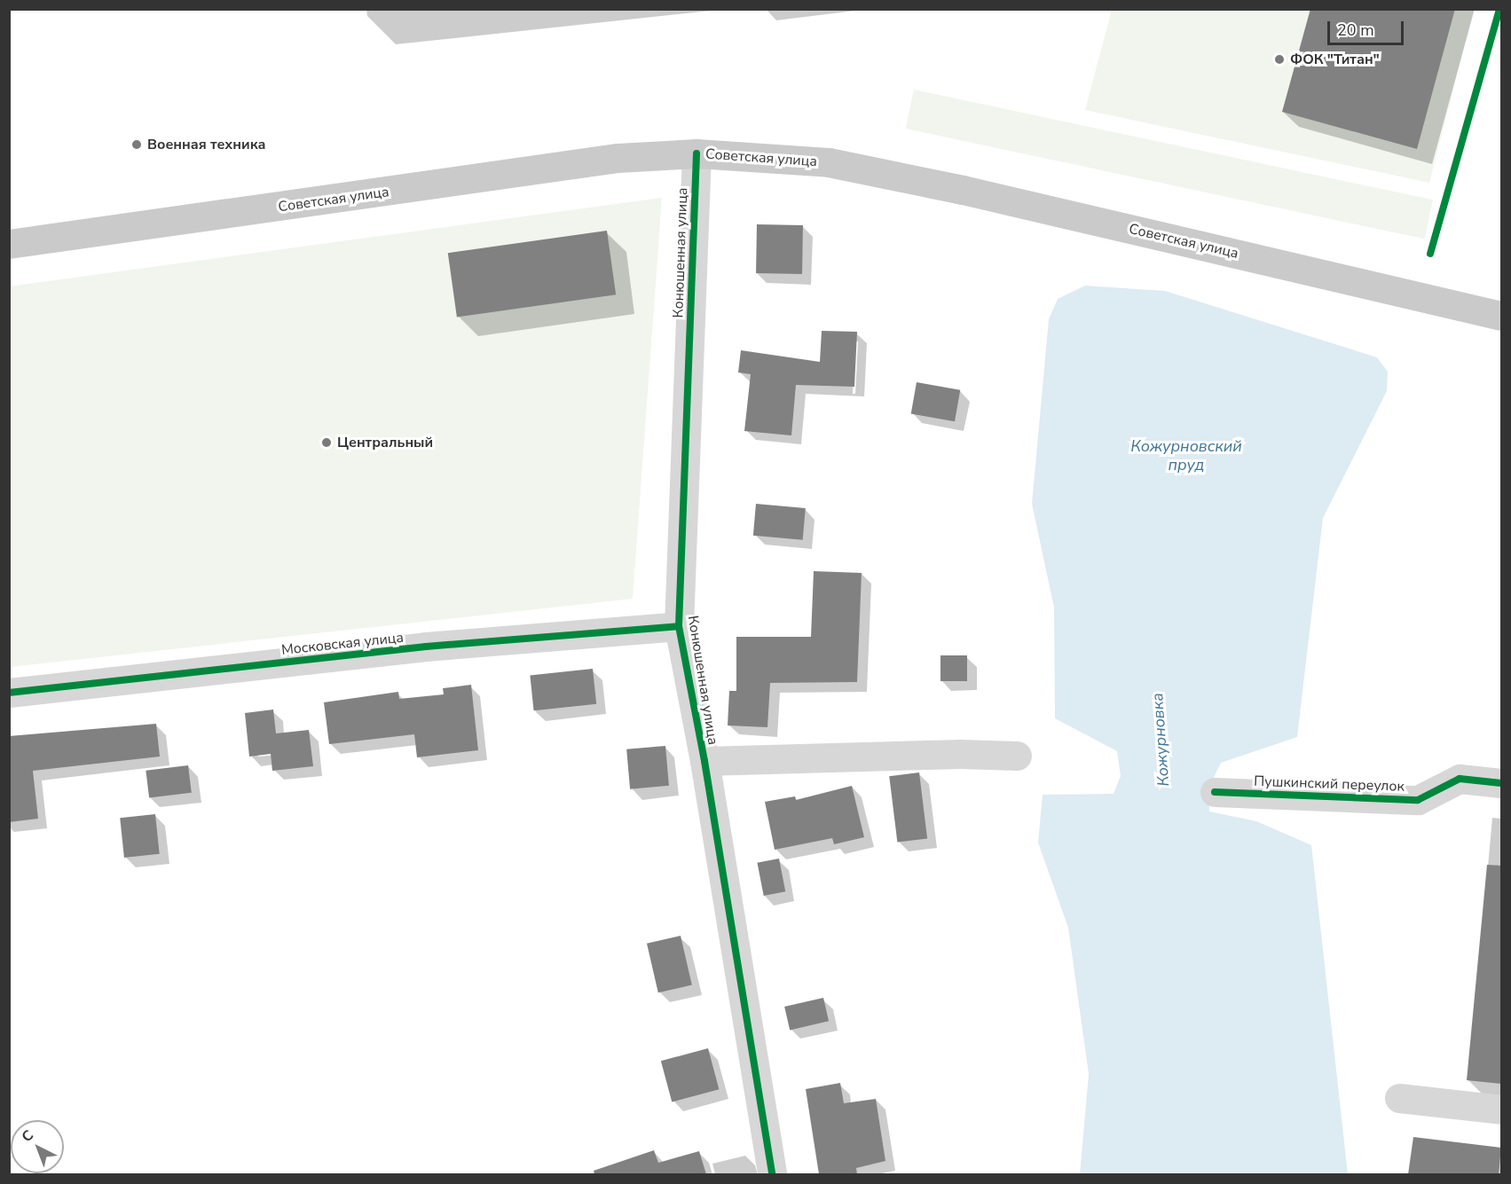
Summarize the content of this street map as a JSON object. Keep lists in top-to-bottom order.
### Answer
{
  "streets": {
    "main road": ["Советская улица"],
    "street": ["Конюшенная улица", "Московская улица", "Пушкинский переулок"]
  },
  "crossings": [
    ["Советская улица", "Конюшенная улица"],
    ["Конюшенная улица", "Московская улица"]
  ],
  "water": ["Кожурновский пруд", "Кожурновка"],
  "places": ["ФОК \"Титан\"", "Военная техника", "Центральный"],
  "scale_bar": "20 m",
  "north": "top left"
}
